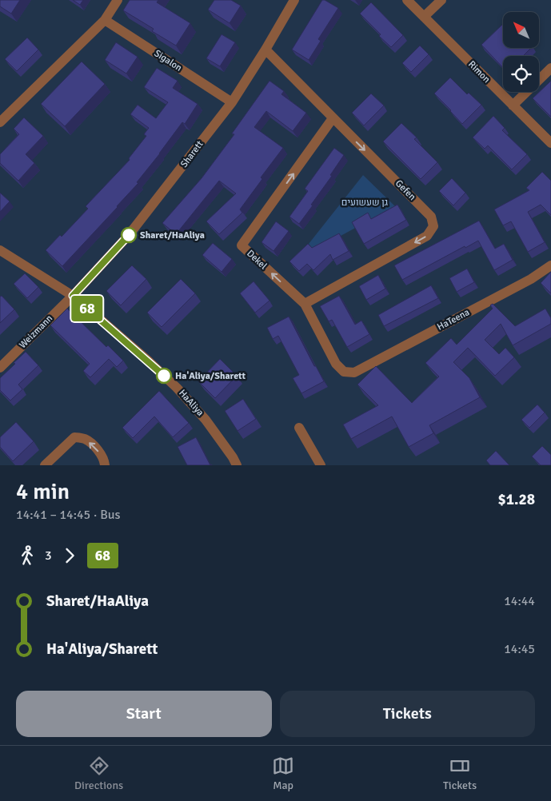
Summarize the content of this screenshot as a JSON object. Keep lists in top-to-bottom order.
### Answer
{
  "streets": {
    "street": [
      "Sigalon",
      "Rimon",
      "Sharett",
      "Gefen",
      "Dekel",
      "HaTeena",
      "Weizmann",
      "HaAliya"
    ]
  },
  "crossings": [
    ["Sigalon", "Sharett"],
    ["Sharett", "Gefen"],
    ["Sharett", "Weizmann"],
    ["Sharett", "HaAliya"],
    ["Gefen", "Dekel"],
    ["Dekel", "HaTeena"],
    ["Weizmann", "HaAliya"]
  ],
  "parks": ["גן שעשועים"],
  "places": ["Sharet/HaAliya", "Ha'Aliya/Sharett"],
  "lines": ["bus line 68"],
  "north": "top left",
  "page": {
    "on_map": "68",
    "heading": ["4 min", "14:41 – 14:45 · Bus", "$1.28"],
    "legs": ["3", "68"],
    "list": [
      {
        "name": "Sharet/HaAliya",
        "value": "14:44"
      },
      {
        "name": "Ha'Aliya/Sharett",
        "value": "14:45"
      }
    ],
    "buttons": ["Start", "Tickets"],
    "tabs": ["Directions", "Map", "Tickets"]
  }
}
